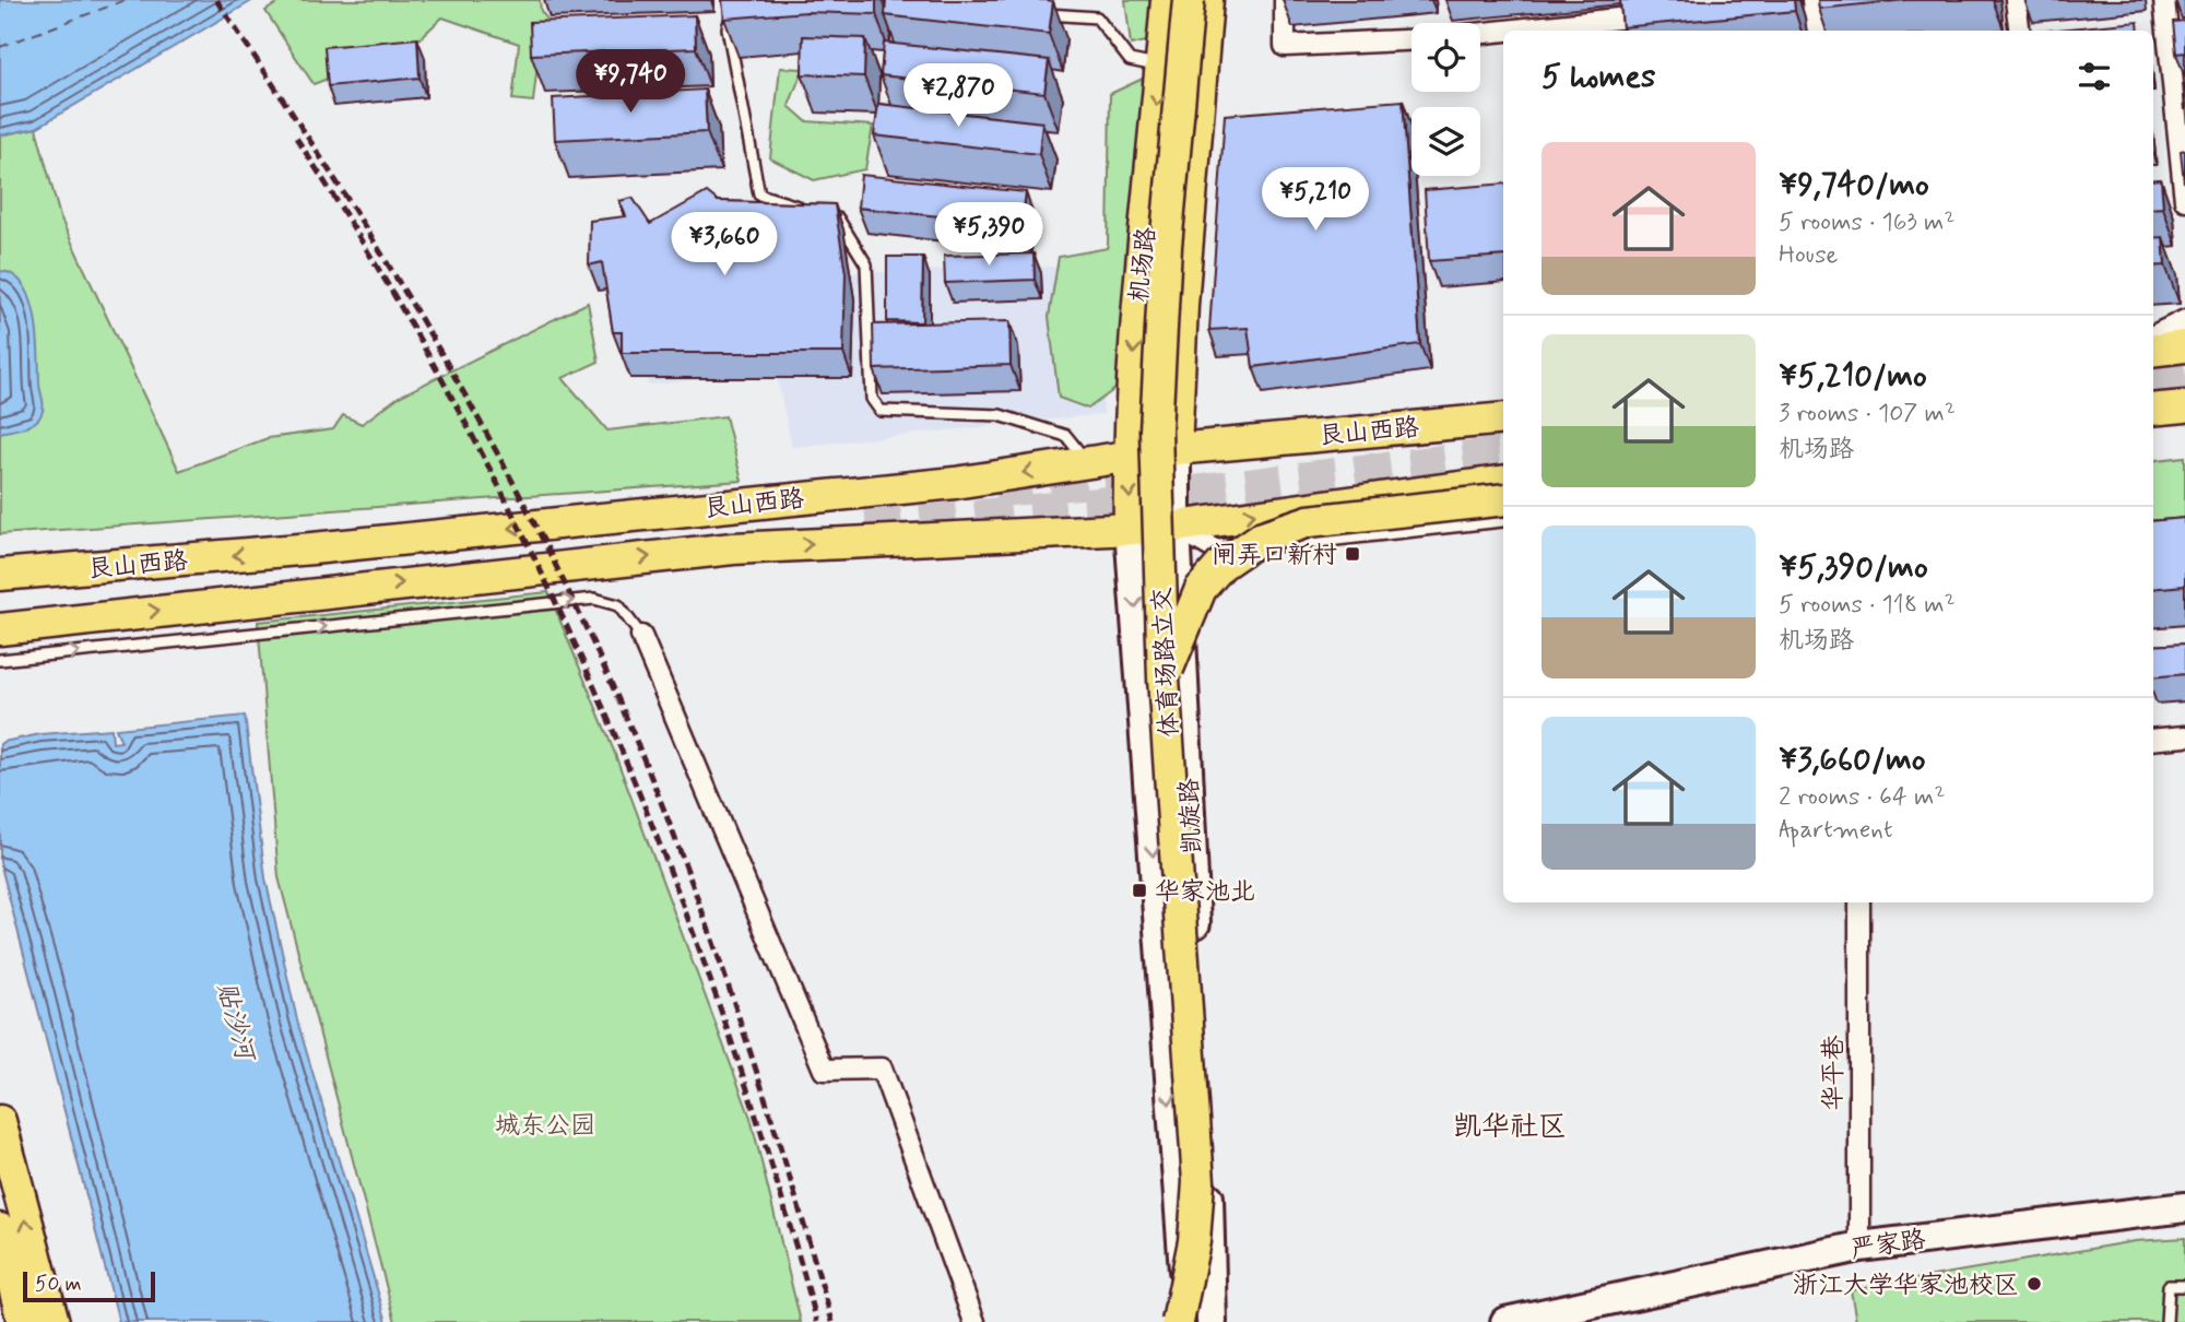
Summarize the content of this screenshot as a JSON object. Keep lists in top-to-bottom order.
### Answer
{
  "streets": {
    "main road": [
      "机场路",
      "艮山西路",
      "体育场路立交",
      "凯旋路",
      "严家路"
    ],
    "street": ["华平巷"]
  },
  "crossings": [
    ["机场路", "艮山西路"],
    ["机场路", "凯旋路"],
    ["艮山西路", "凯旋路"],
    ["华平巷", "严家路"]
  ],
  "districts": ["凯华社区"],
  "water": ["贴沙河"],
  "parks": ["城东公园"],
  "places": {
    "transit": ["闸弄口新村", "华家池北"],
    "other": ["浙江大学华家池校区"]
  },
  "scale_bar": "50 m",
  "page": {
    "heading": "5 homes",
    "price": [
      "¥9,740",
      "¥2,870",
      "¥5,210",
      "¥5,390",
      "¥3,660"
    ],
    "list": [
      {
        "name": "¥9,740/mo",
        "note": "5 rooms · 163 m² · House"
      },
      {
        "name": "¥5,210/mo",
        "note": "3 rooms · 107 m² · 机场路"
      },
      {
        "name": "¥5,390/mo",
        "note": "5 rooms · 118 m² · 机场路"
      },
      {
        "name": "¥3,660/mo",
        "note": "2 rooms · 64 m² · Apartment"
      }
    ],
    "scale": "50 m"
  }
}
